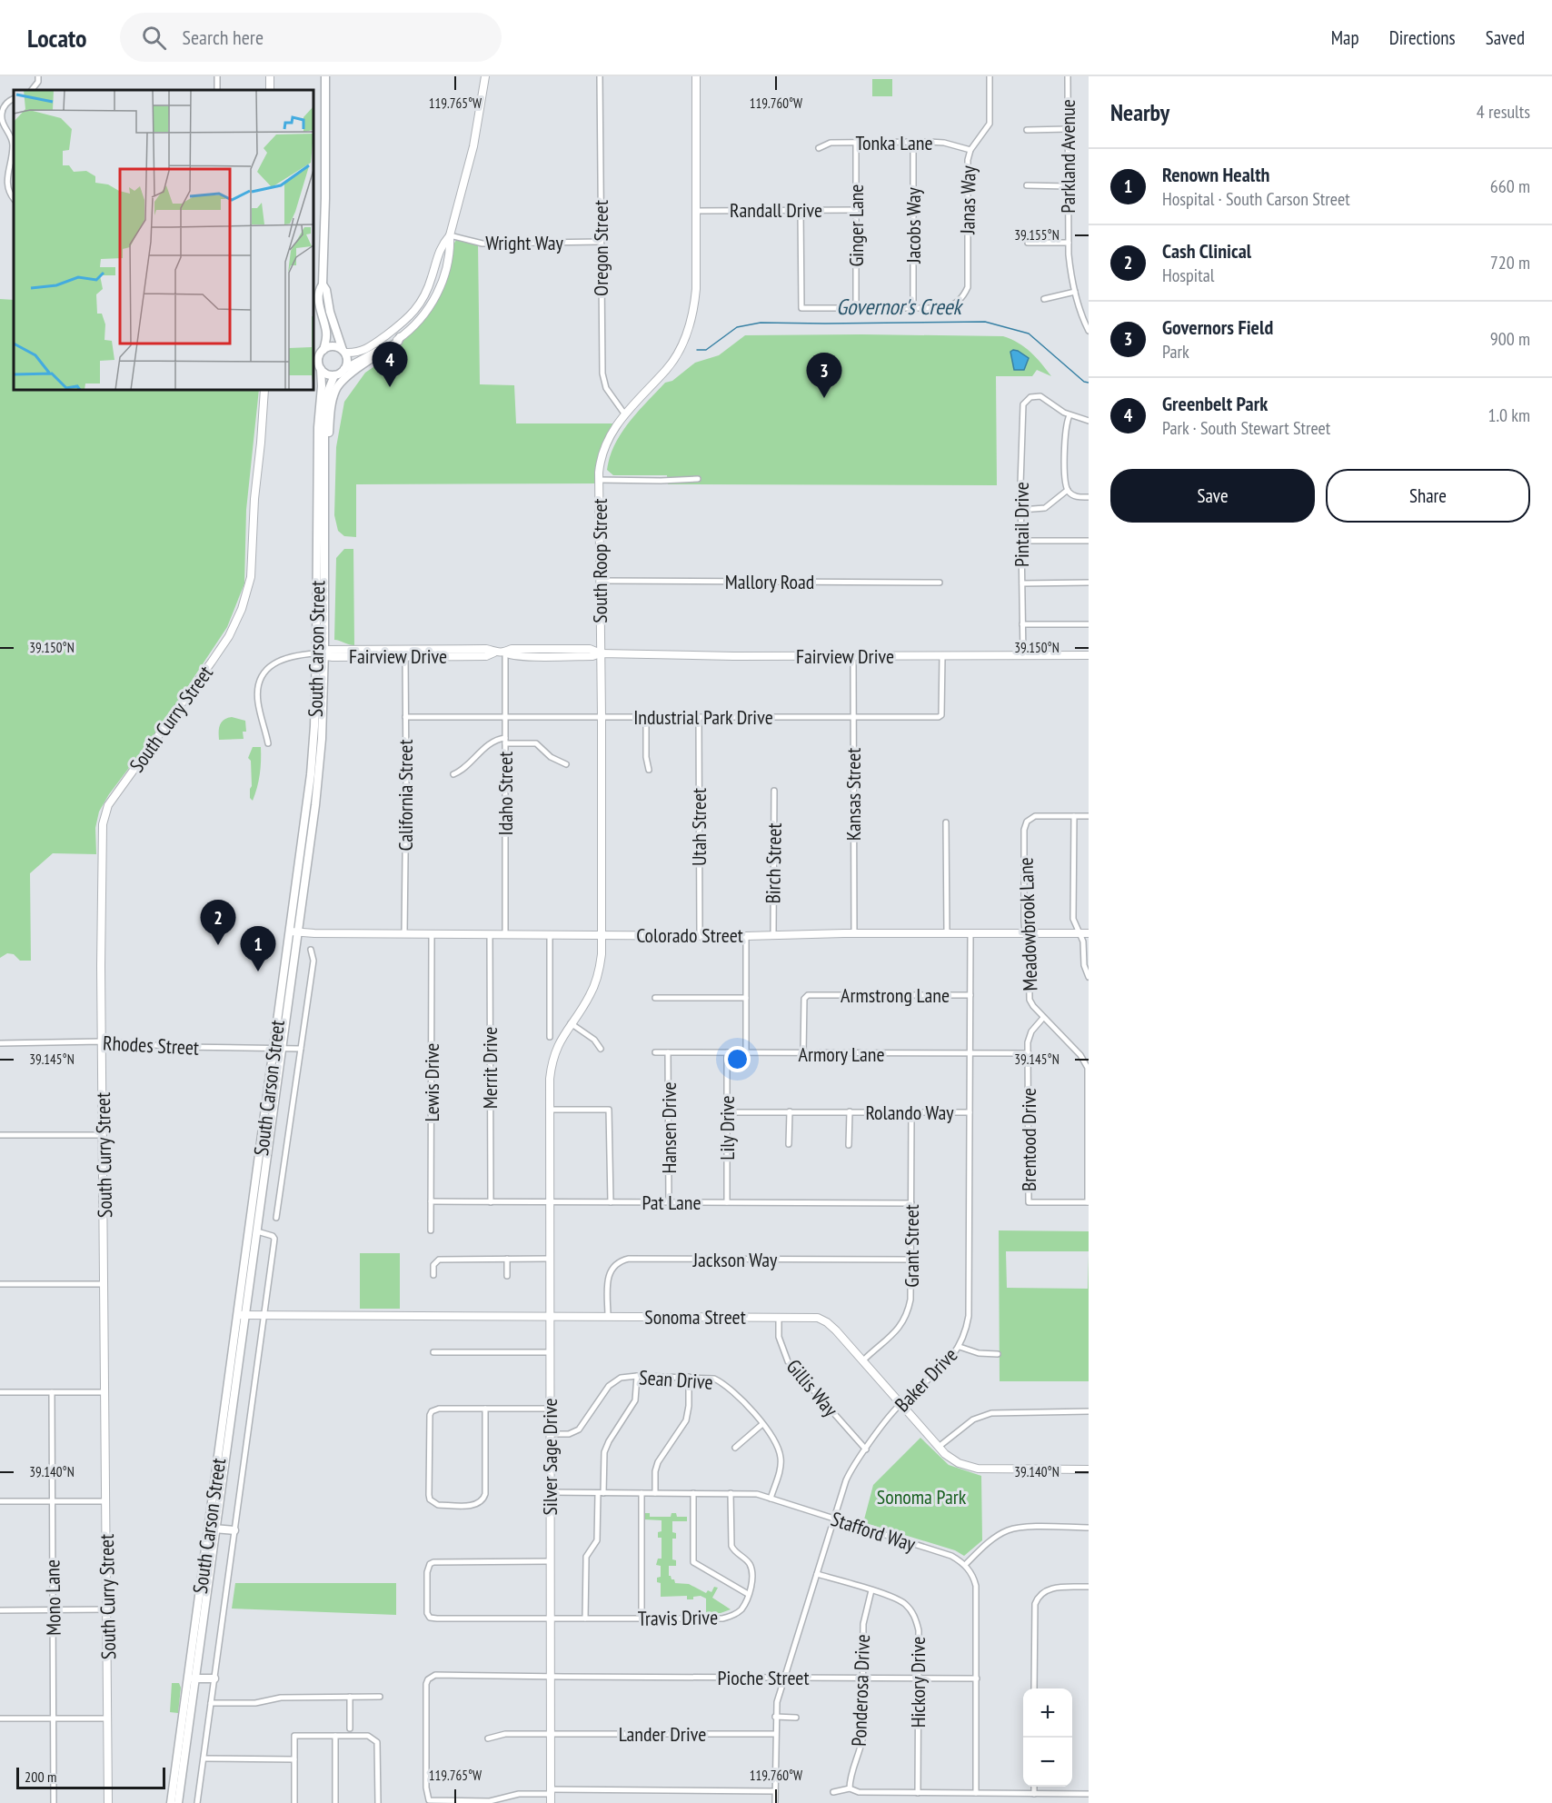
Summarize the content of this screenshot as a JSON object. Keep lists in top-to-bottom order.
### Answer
{
  "streets": {
    "main road": ["South Carson Street"],
    "street": [
      "Tonka Lane",
      "Parkland Avenue",
      "Janas Way",
      "Randall Drive",
      "Ginger Lane",
      "Jacobs Way",
      "Wright Way",
      "Oregon Street",
      "Pintail Drive",
      "South Roop Street",
      "Mallory Road",
      "Fairview Drive",
      "Industrial Park Drive",
      "South Curry Street",
      "Idaho Street",
      "Kansas Street",
      "California Street",
      "Utah Street",
      "Birch Street",
      "Meadowbrook Lane",
      "Colorado Street",
      "Armstrong Lane",
      "Rhodes Street",
      "Armory Lane",
      "Merrit Drive",
      "Lewis Drive",
      "Rolando Way",
      "Hansen Drive",
      "Lily Drive",
      "Brentood Drive",
      "Pat Lane",
      "Grant Street",
      "Jackson Way",
      "Sonoma Street",
      "Sean Drive",
      "Baker Drive",
      "Gillis Way",
      "Silver Sage Drive",
      "Stafford Way",
      "Mono Lane",
      "Travis Drive",
      "Pioche Street",
      "Hickory Drive",
      "Ponderosa Drive",
      "Lander Drive"
    ]
  },
  "crossings": [
    ["Tonka Lane", "Janas Way"],
    ["Tonka Lane", "Ginger Lane"],
    ["Tonka Lane", "Jacobs Way"],
    ["Janas Way", "Jacobs Way"],
    ["Randall Drive", "Ginger Lane"],
    ["Randall Drive", "South Roop Street"],
    ["Wright Way", "Oregon Street"],
    ["Oregon Street", "South Roop Street"],
    ["Pintail Drive", "Fairview Drive"],
    ["South Roop Street", "Mallory Road"],
    ["South Roop Street", "Fairview Drive"],
    ["South Roop Street", "Industrial Park Drive"],
    ["South Roop Street", "Colorado Street"],
    ["South Roop Street", "Silver Sage Drive"],
    ["South Carson Street", "Fairview Drive"],
    ["South Carson Street", "Colorado Street"],
    ["South Carson Street", "Rhodes Street"],
    ["South Carson Street", "Sonoma Street"],
    ["Fairview Drive", "Industrial Park Drive"],
    ["Fairview Drive", "Idaho Street"],
    ["Fairview Drive", "Kansas Street"],
    ["Fairview Drive", "California Street"],
    ["Industrial Park Drive", "Idaho Street"],
    ["Industrial Park Drive", "Kansas Street"],
    ["Industrial Park Drive", "California Street"],
    ["Industrial Park Drive", "Utah Street"],
    ["South Curry Street", "Rhodes Street"],
    ["Idaho Street", "Colorado Street"],
    ["Kansas Street", "Colorado Street"],
    ["California Street", "Colorado Street"],
    ["Utah Street", "Colorado Street"],
    ["Birch Street", "Colorado Street"],
    ["Meadowbrook Lane", "Colorado Street"],
    ["Meadowbrook Lane", "Brentood Drive"],
    ["Colorado Street", "Merrit Drive"],
    ["Colorado Street", "Lewis Drive"],
    ["Colorado Street", "Baker Drive"],
    ["Armstrong Lane", "Armory Lane"],
    ["Armstrong Lane", "Baker Drive"],
    ["Armory Lane", "Hansen Drive"],
    ["Armory Lane", "Lily Drive"],
    ["Armory Lane", "Brentood Drive"],
    ["Armory Lane", "Baker Drive"],
    ["Merrit Drive", "Pat Lane"],
    ["Lewis Drive", "Pat Lane"],
    ["Rolando Way", "Lily Drive"],
    ["Rolando Way", "Grant Street"],
    ["Rolando Way", "Baker Drive"],
    ["Hansen Drive", "Pat Lane"],
    ["Lily Drive", "Pat Lane"],
    ["Pat Lane", "Grant Street"],
    ["Pat Lane", "Silver Sage Drive"],
    ["Grant Street", "Jackson Way"],
    ["Grant Street", "Sonoma Street"],
    ["Jackson Way", "Sonoma Street"],
    ["Sonoma Street", "Baker Drive"],
    ["Sonoma Street", "Gillis Way"],
    ["Sonoma Street", "Silver Sage Drive"],
    ["Sean Drive", "Silver Sage Drive"],
    ["Sean Drive", "Stafford Way"],
    ["Baker Drive", "Gillis Way"],
    ["Baker Drive", "Stafford Way"],
    ["Baker Drive", "Pioche Street"],
    ["Baker Drive", "Hickory Drive"],
    ["Baker Drive", "Lander Drive"],
    ["Silver Sage Drive", "Stafford Way"],
    ["Silver Sage Drive", "Travis Drive"],
    ["Silver Sage Drive", "Pioche Street"],
    ["Silver Sage Drive", "Lander Drive"],
    ["Pioche Street", "Hickory Drive"],
    ["Pioche Street", "Ponderosa Drive"],
    ["Hickory Drive", "Ponderosa Drive"]
  ],
  "water": ["Governor's Creek"],
  "parks": ["Sonoma Park"],
  "scale_bar": "200 m",
  "page": {
    "header": "Locato",
    "search": "Search here",
    "nav": ["Map", "Directions", "Saved"],
    "heading": ["Nearby", "4 results"],
    "list": [
      {
        "mark": "1",
        "name": "Renown Health",
        "note": "Hospital · South Carson Street",
        "value": "660 m"
      },
      {
        "mark": "2",
        "name": "Cash Clinical",
        "note": "Hospital",
        "value": "720 m"
      },
      {
        "mark": "3",
        "name": "Governors Field",
        "note": "Park",
        "value": "900 m"
      },
      {
        "mark": "4",
        "name": "Greenbelt Park",
        "note": "Park · South Stewart Street",
        "value": "1.0 km"
      }
    ],
    "pins": [
      "4",
      "3",
      "2",
      "1"
    ],
    "buttons": ["Save", "Share"],
    "map_buttons": ["+", "−"],
    "scale": "200 m"
  },
  "coordinates": [
    "119.765°W",
    "119.760°W",
    "39.155°N",
    "39.150°N",
    "39.145°N",
    "39.140°N"
  ]
}
